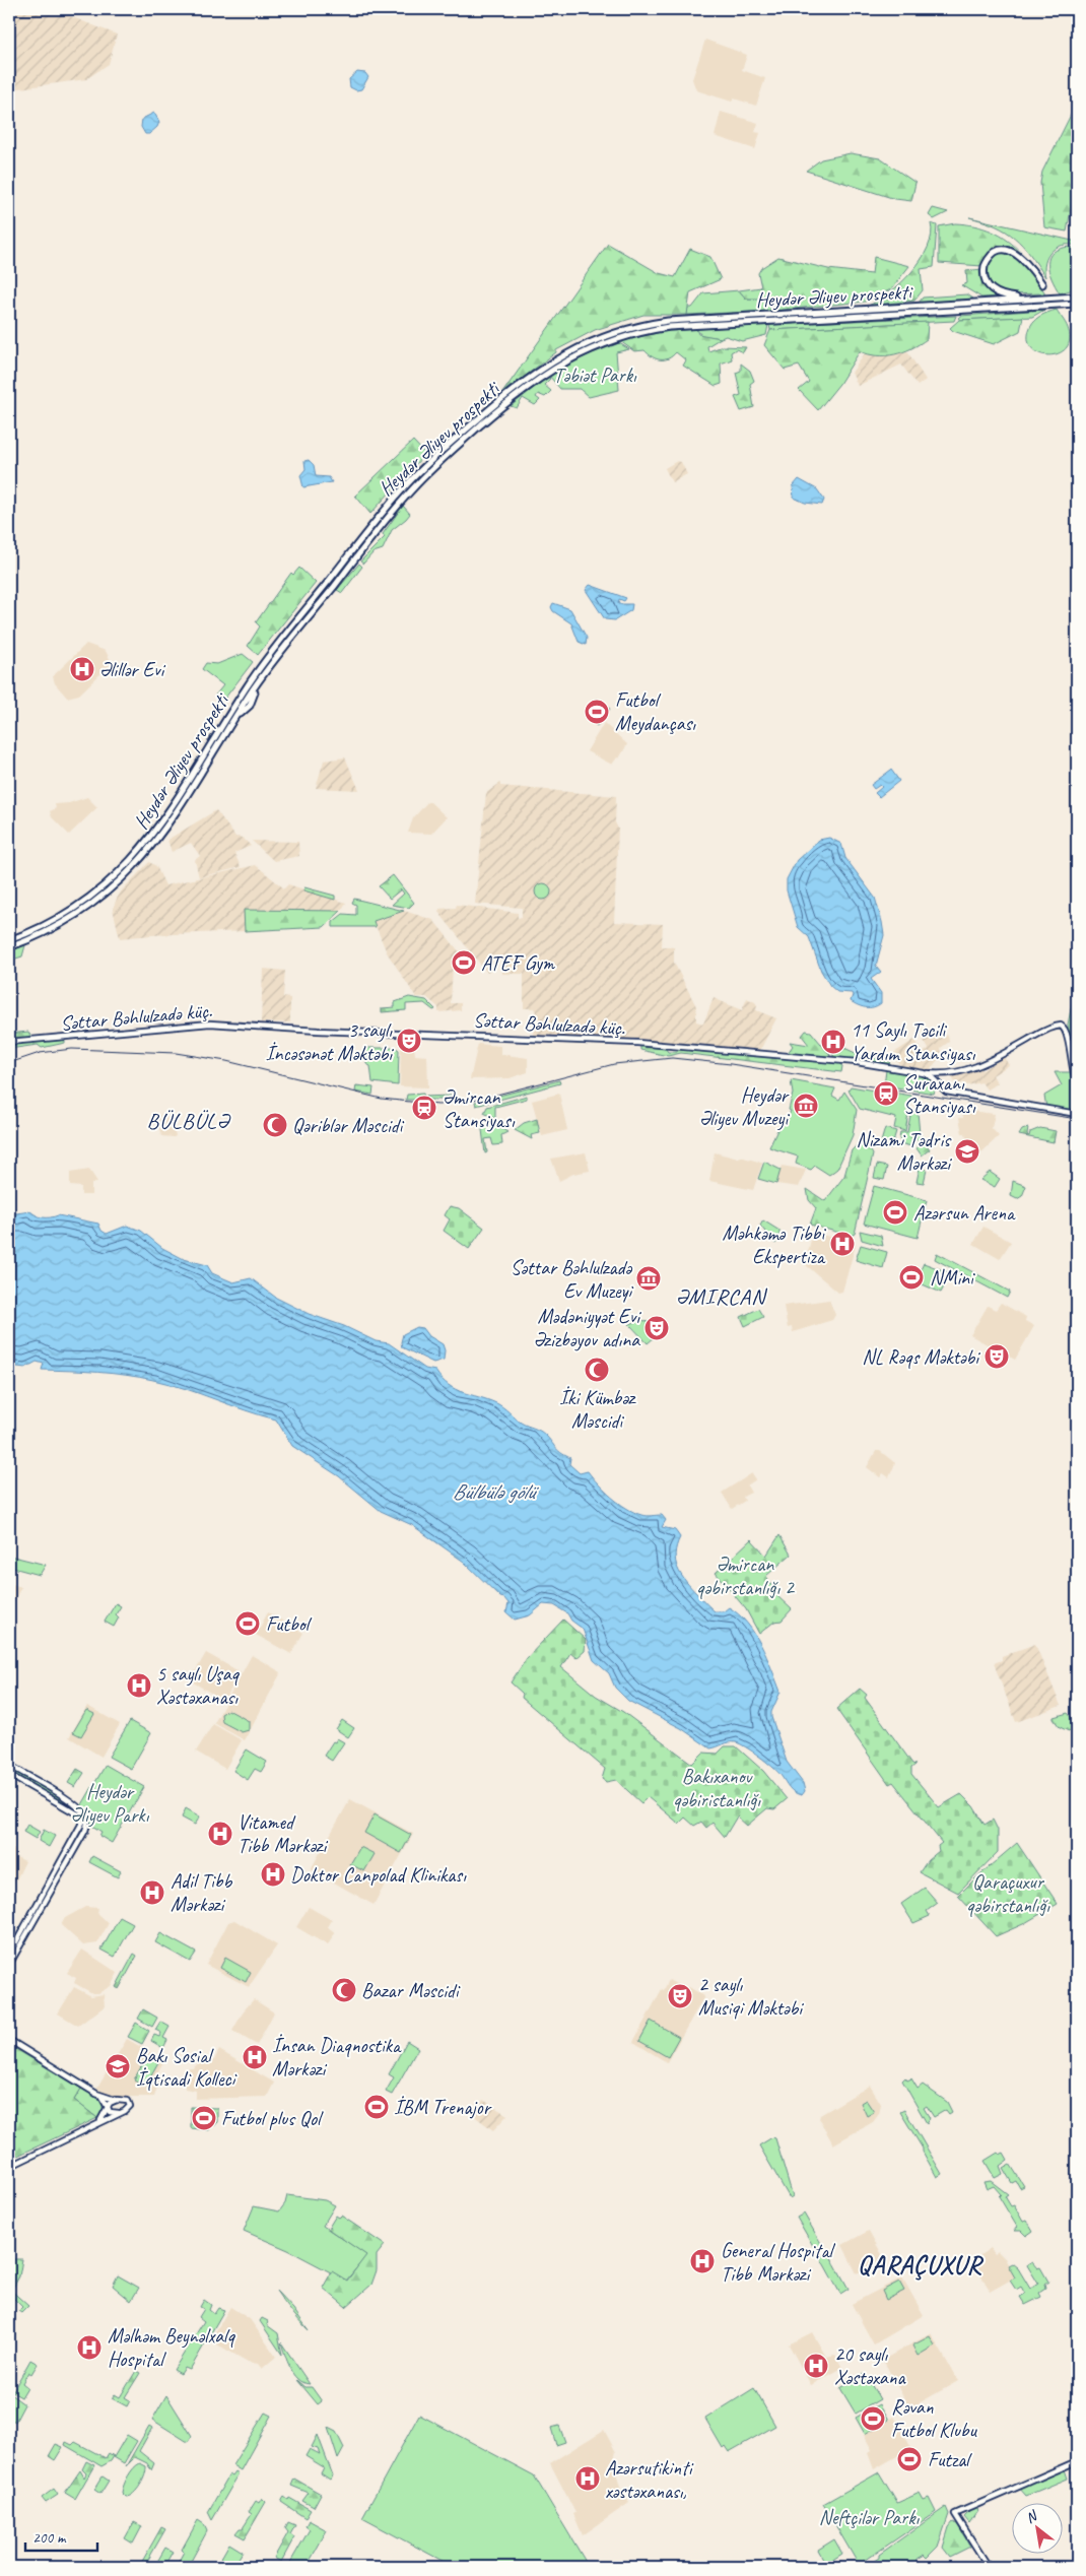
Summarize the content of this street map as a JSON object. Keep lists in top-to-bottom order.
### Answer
{
  "streets": {
    "highway": ["Heydər Əliyev prospekti"],
    "main road": ["Səttar Bəhlulzadə küç."]
  },
  "districts": ["BÜLBÜLƏ", "ƏMIRCAN", "QARAÇUXUR"],
  "water": ["Bülbülə gölü"],
  "parks": [
    "Təbiət Parkı",
    "Əmircan qəbirstanlığı 2",
    "Bakıxanov qəbiristanlığı",
    "Heydər Əliyev Parkı",
    "Qaraçuxur qəbirstanlığı",
    "Neftçilər Parkı"
  ],
  "places": {
    "hospital": [
      "Əlillər Evi",
      "11 Saylı Təcili Yardım Stansiyası",
      "Məhkəmə Tibbi Ekspertiza",
      "5 saylı Uşaq Xəstəxanası",
      "Vitamed Tibb Mərkəzi",
      "Doktor Canpolad Klinikası",
      "Adil Tibb Mərkəzi",
      "İnsan Diaqnostika Mərkəzi",
      "General Hospital Tibb Mərkəzi",
      "Məlhəm Beynəlxalq Hospital",
      "20 saylı Xəstəxana",
      "Azərsutikinti xəstəxanası,"
    ],
    "sports": [
      "Futbol Meydançası",
      "ATEF Gym",
      "Azərsun Arena",
      "NMini",
      "Futbol",
      "İBM Trenajor",
      "Futbol plus Qol",
      "Rəvan Futbol Klubu",
      "Futzal"
    ],
    "theatre": [
      "3 saylı İncəsənət Məktəbi",
      "Mədəniyyət Evi Əzizbəyov adına",
      "NL Rəqs Məktəbi",
      "2 saylı Musiqi Məktəbi"
    ],
    "station": ["Suraxanı Stansiyası", "Əmircan Stansiyası"],
    "museum": ["Heydər Əliyev Muzeyi", "Səttar Bəhlulzadə Ev Muzeyi"],
    "mosque": ["Qəriblər Məscidi", "İki Kümbəz Məscidi", "Bazar Məscidi"],
    "school or university": ["Nizami Tədris Mərkəzi", "Bakı Sosial İqtisadi Kolleci"]
  },
  "scale_bar": "200 m",
  "north": "top left"
}
